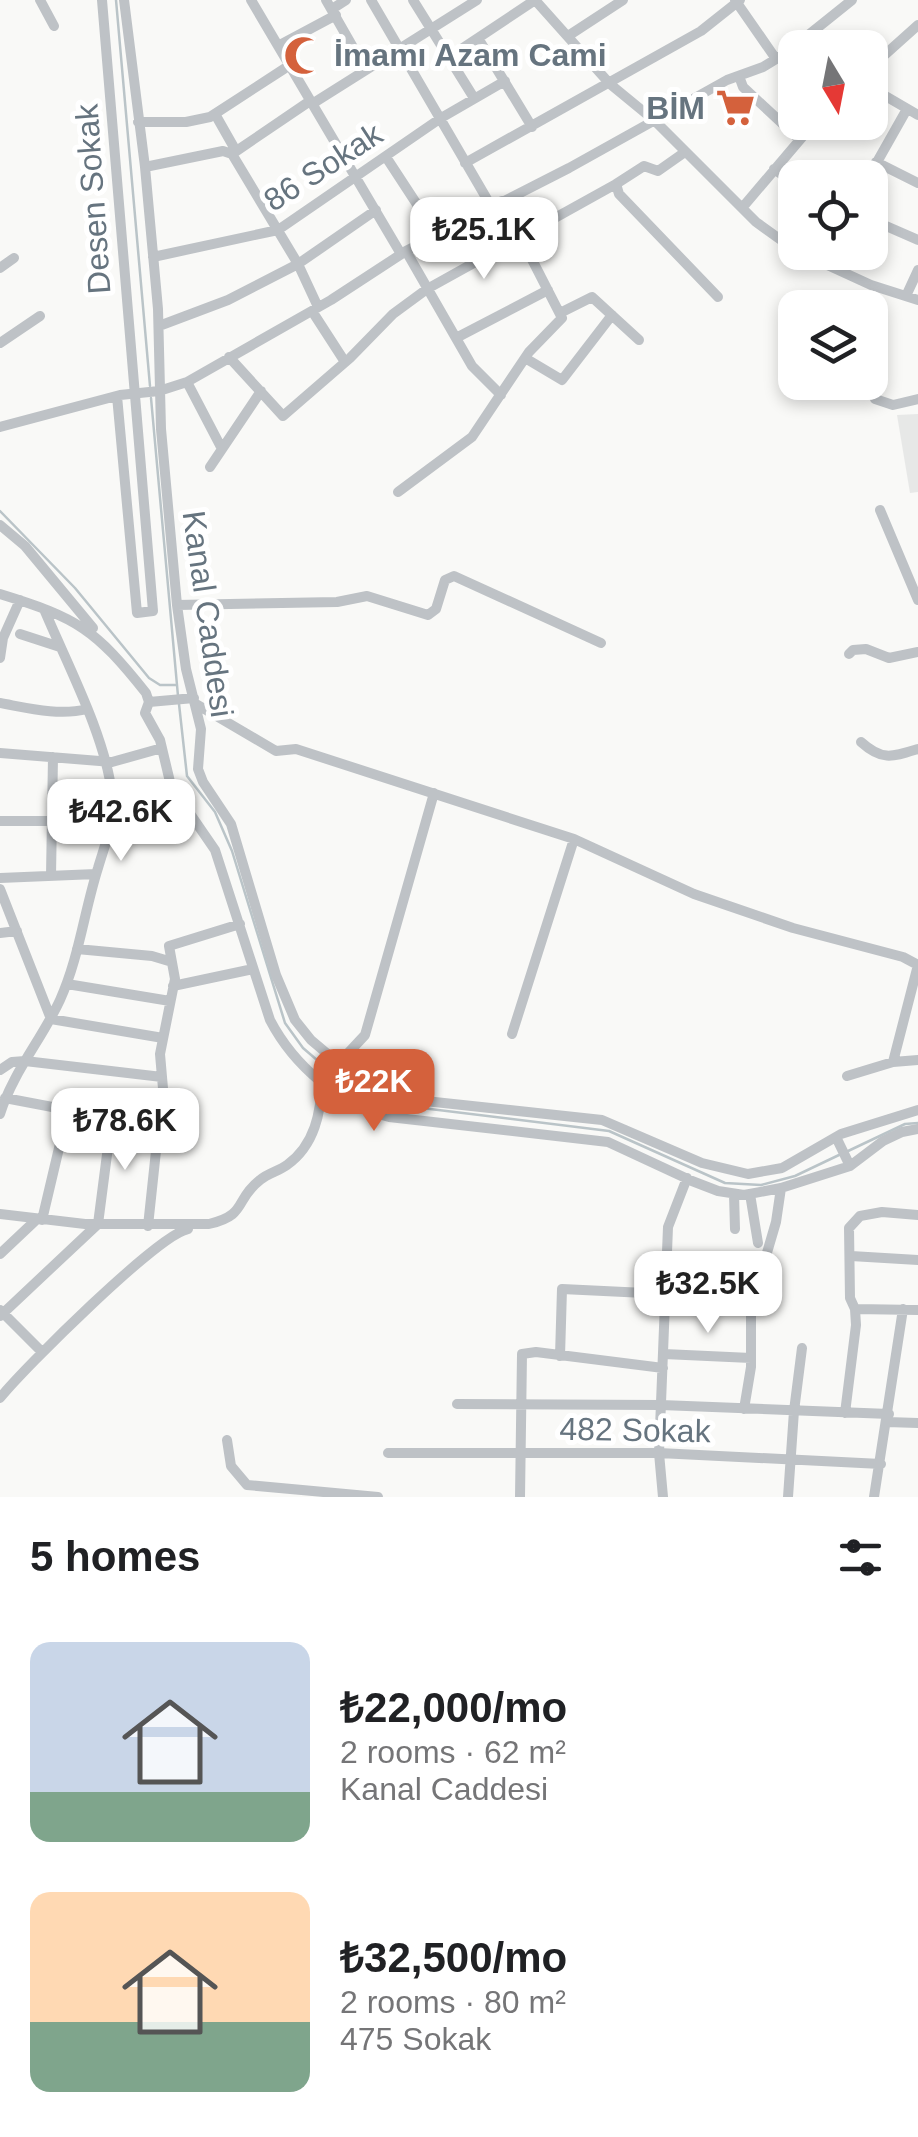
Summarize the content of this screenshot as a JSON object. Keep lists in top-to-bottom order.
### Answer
{
  "streets": {
    "street": [
      "86 Sokak",
      "Desen Sokak",
      "Kanal Caddesi",
      "482 Sokak"
    ]
  },
  "crossings": [
    ["86 Sokak", "Kanal Caddesi"]
  ],
  "places": {
    "mosque": ["İmamı Azam Cami"],
    "supermarket": ["BİM"]
  },
  "north": "bottom",
  "page": {
    "price": [
      "₺25.1K",
      "₺42.6K",
      "₺22K",
      "₺78.6K",
      "₺32.5K"
    ],
    "heading": "5 homes",
    "list": [
      {
        "name": "₺22,000/mo",
        "note": "2 rooms · 62 m² · Kanal Caddesi"
      },
      {
        "name": "₺32,500/mo",
        "note": "2 rooms · 80 m² · 475 Sokak"
      }
    ]
  }
}
